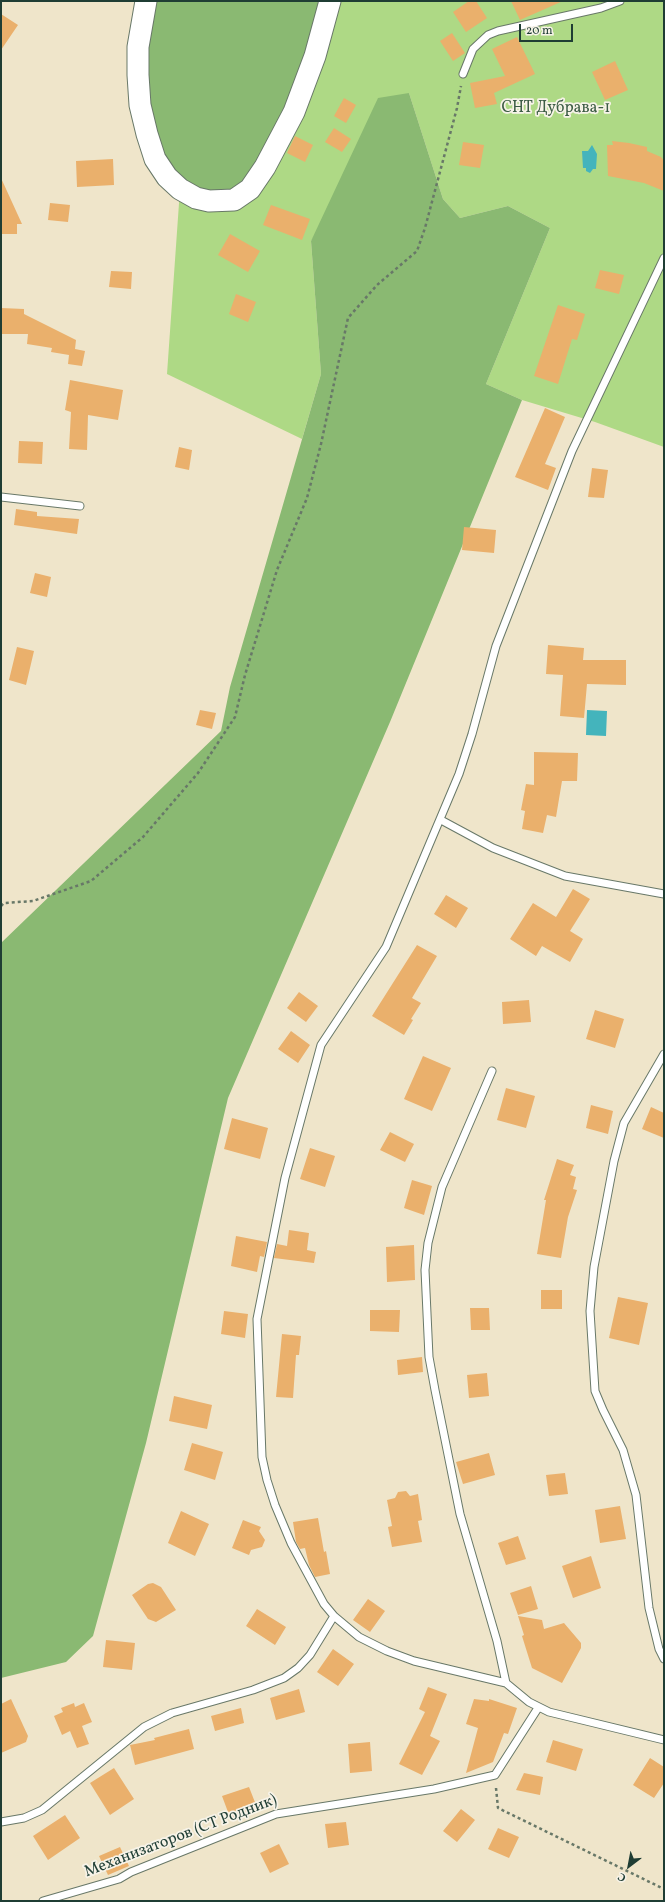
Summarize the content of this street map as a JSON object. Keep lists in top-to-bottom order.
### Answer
{
  "streets": {
    "lane": ["Механизаторов (СТ Родник)"]
  },
  "parks": ["СНТ Дубрава-1"],
  "scale_bar": "20 m",
  "north": "bottom left"
}
